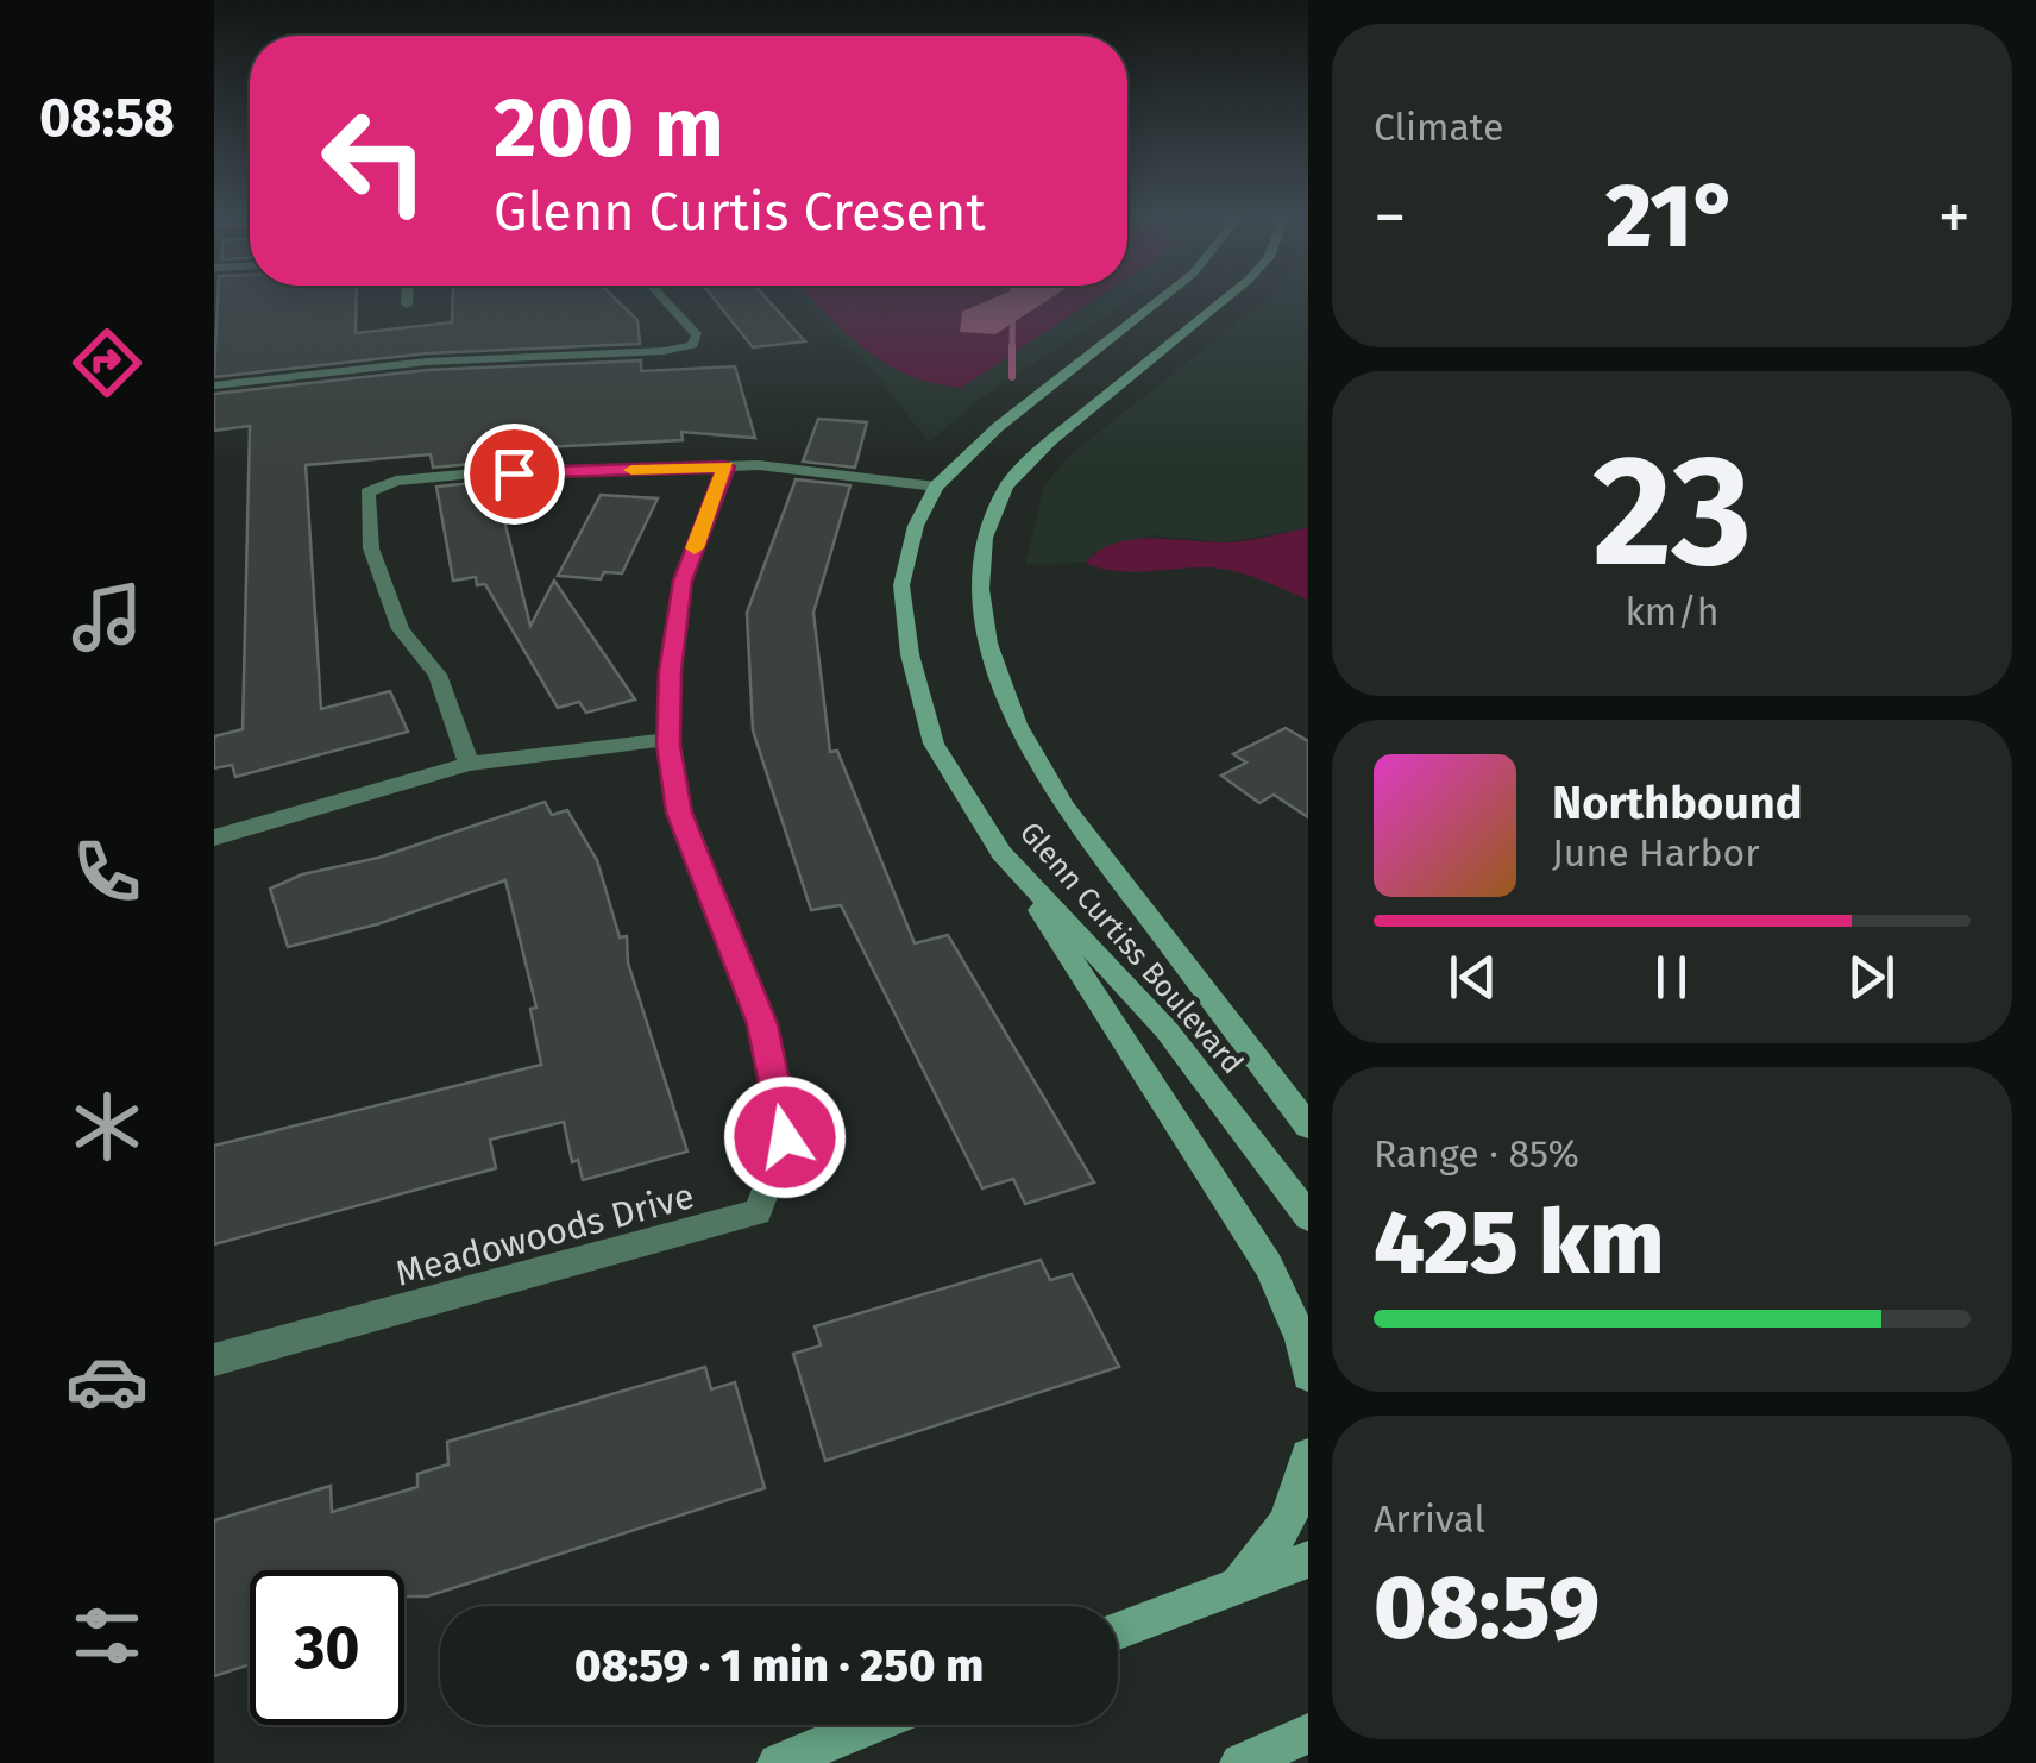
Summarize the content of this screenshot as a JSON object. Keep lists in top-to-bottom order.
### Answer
{
  "streets": {
    "main road": ["Glenn Curtiss Boulevard"],
    "street": ["Meadowoods Drive"]
  },
  "page": {
    "tabs": "08:58",
    "tile": [
      "Climate",
      ["23", "km/h"],
      ["Range · 85%", "425 km"],
      ["Arrival", "08:59"]
    ],
    "turn": ["200 m", "Glenn Curtis Cresent"],
    "heat": ["−", "21°", "+"],
    "song": ["Northbound", "June Harbor"],
    "limit": "30",
    "trip": "08:59 · 1 min · 250 m"
  }
}
